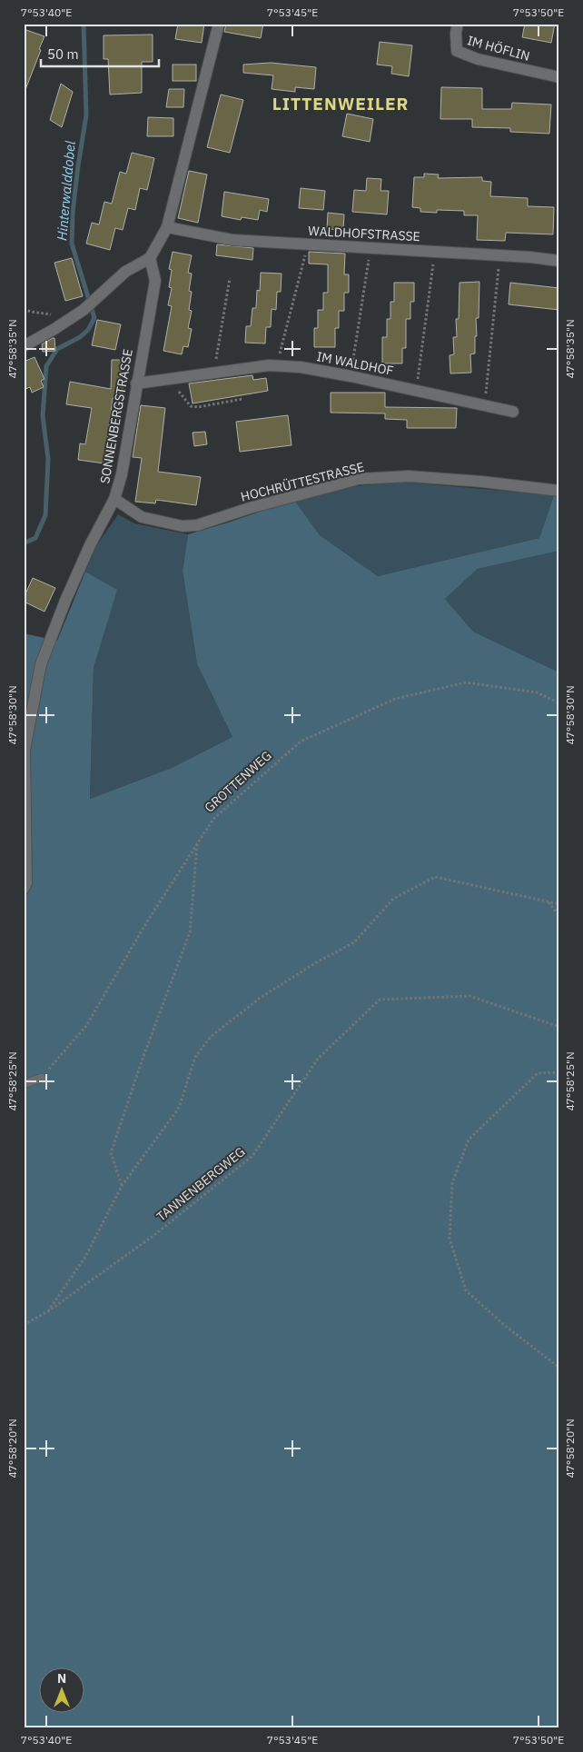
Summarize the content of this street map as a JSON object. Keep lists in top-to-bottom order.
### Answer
{
  "streets": {
    "street": [
      "IM HÖFLIN",
      "WALDHOFSTRASSE",
      "IM WALDHOF",
      "SONNENBERGSTRASSE",
      "HOCHRÜTTESTRASSE"
    ],
    "path": ["GROTTENWEG", "TANNENBERGWEG"]
  },
  "crossings": [
    ["IM WALDHOF", "SONNENBERGSTRASSE"],
    ["SONNENBERGSTRASSE", "HOCHRÜTTESTRASSE"]
  ],
  "districts": ["LITTENWEILER"],
  "water": ["Hinterwalddobel"],
  "scale_bar": "50 m",
  "north": "top",
  "coordinates": [
    "7°53'40\"E",
    "7°53'45\"E",
    "7°53'50\"E",
    "47°58'35\"N",
    "47°58'30\"N",
    "47°58'25\"N",
    "47°58'20\"N"
  ]
}
